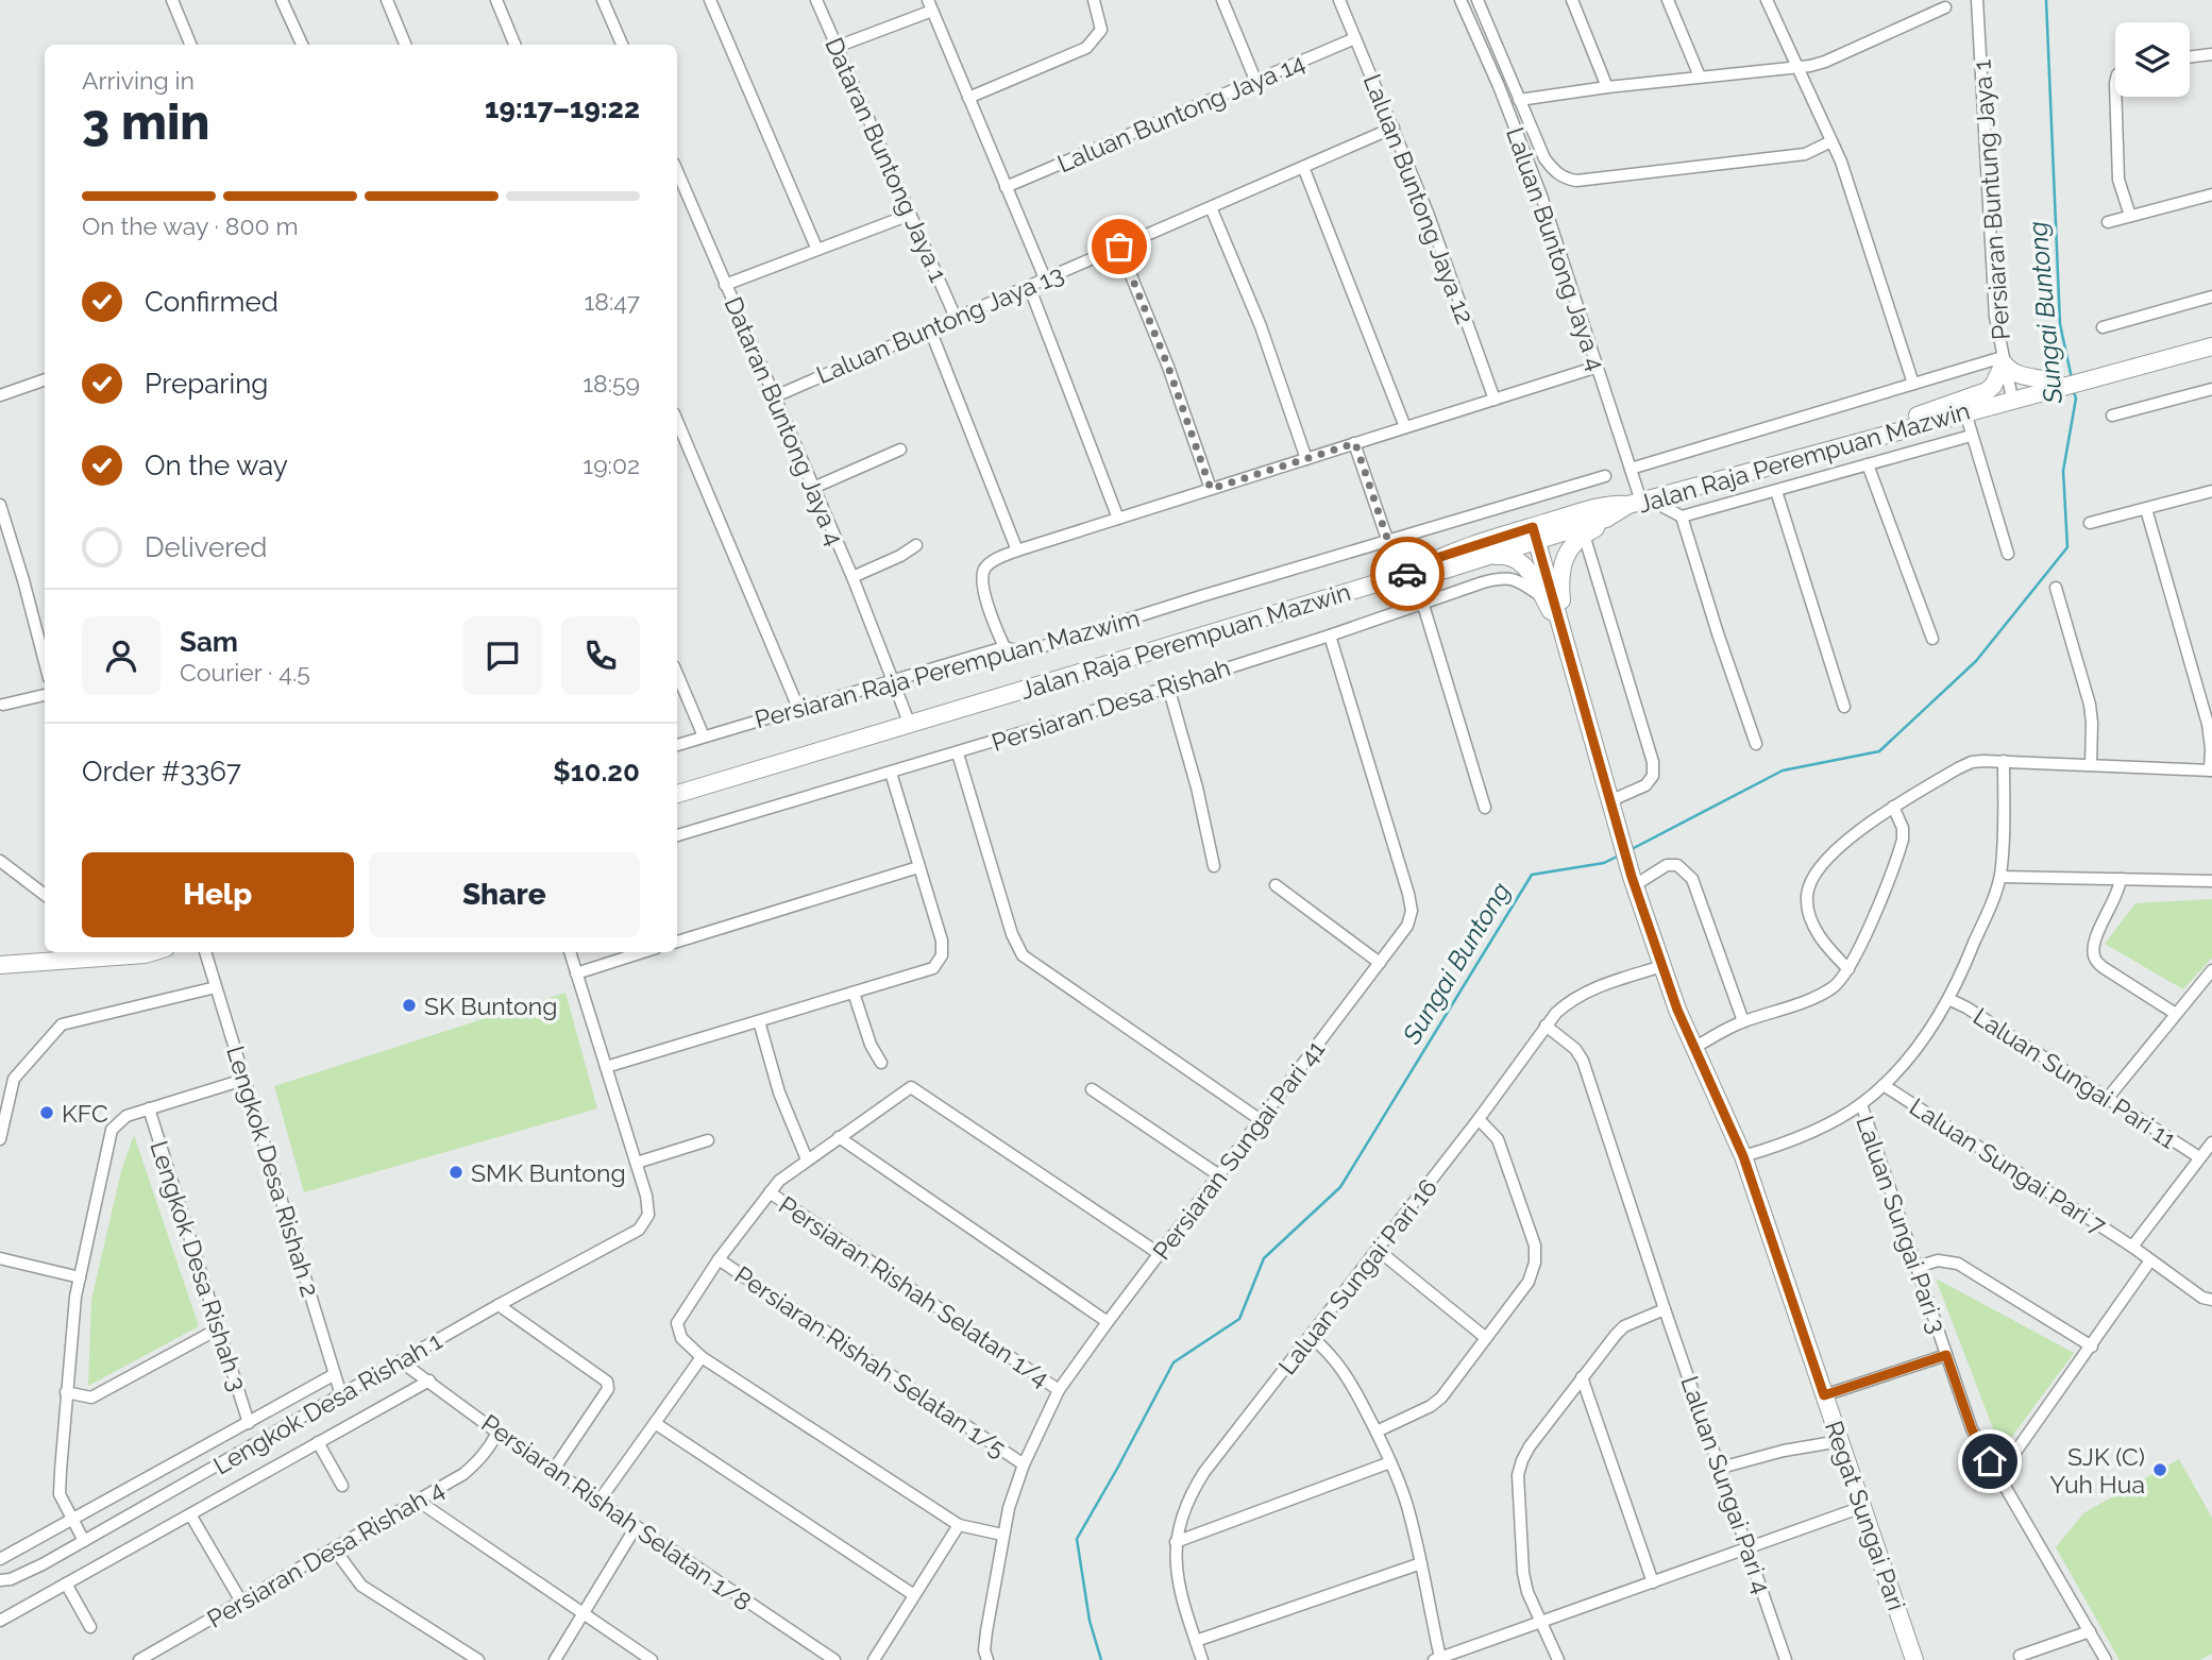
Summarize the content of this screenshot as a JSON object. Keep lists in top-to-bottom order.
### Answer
{
  "streets": {
    "main road": ["Jalan Raja Perempuan Mazwin", "Regat Sungai Pari"],
    "street": [
      "Laluan Buntong Jaya 14",
      "Dataran Buntong Jaya 1",
      "Laluan Buntong Jaya 12",
      "Persiaran Buntung Jaya 1",
      "Laluan Buntong Jaya 4",
      "Laluan Buntong Jaya 13",
      "Dataran Buntong Jaya 4",
      "Persiaran Raja Perempuan Mazwim",
      "Persiaran Desa Rishah",
      "Laluan Sungai Pari 11",
      "Persiaran Sungai Pari 41",
      "Laluan Sungai Pari 7",
      "Lengkok Desa Rishah 2",
      "Laluan Sungai Pari 3",
      "Lengkok Desa Rishah 3",
      "Laluan Sungai Pari 16",
      "Persiaran Rishah Selatan 1/4",
      "Persiaran Rishah Selatan 1/5",
      "Lengkok Desa Rishah 1",
      "Laluan Sungai Pari 4",
      "Persiaran Rishah Selatan 1/8",
      "Persiaran Desa Rishah 4"
    ]
  },
  "crossings": [
    ["Laluan Buntong Jaya 14", "Laluan Buntong Jaya 12"],
    ["Dataran Buntong Jaya 1", "Laluan Buntong Jaya 13"],
    ["Laluan Buntong Jaya 12", "Laluan Buntong Jaya 13"],
    ["Persiaran Buntung Jaya 1", "Jalan Raja Perempuan Mazwin"],
    ["Laluan Buntong Jaya 4", "Jalan Raja Perempuan Mazwin"],
    ["Laluan Buntong Jaya 13", "Dataran Buntong Jaya 4"],
    ["Dataran Buntong Jaya 4", "Jalan Raja Perempuan Mazwin"],
    ["Dataran Buntong Jaya 4", "Persiaran Raja Perempuan Mazwim"],
    ["Jalan Raja Perempuan Mazwin", "Regat Sungai Pari"],
    ["Persiaran Desa Rishah", "Persiaran Sungai Pari 41"],
    ["Laluan Sungai Pari 11", "Laluan Sungai Pari 7"],
    ["Laluan Sungai Pari 11", "Laluan Sungai Pari 3"],
    ["Persiaran Sungai Pari 41", "Persiaran Rishah Selatan 1/4"],
    ["Persiaran Sungai Pari 41", "Persiaran Rishah Selatan 1/5"],
    ["Laluan Sungai Pari 7", "Laluan Sungai Pari 3"],
    ["Lengkok Desa Rishah 2", "Lengkok Desa Rishah 1"],
    ["Laluan Sungai Pari 3", "Regat Sungai Pari"],
    ["Lengkok Desa Rishah 3", "Lengkok Desa Rishah 1"],
    ["Laluan Sungai Pari 16", "Laluan Sungai Pari 4"],
    ["Laluan Sungai Pari 16", "Regat Sungai Pari"],
    ["Lengkok Desa Rishah 1", "Persiaran Rishah Selatan 1/8"],
    ["Persiaran Rishah Selatan 1/8", "Persiaran Desa Rishah 4"]
  ],
  "water": ["Sungai Buntong"],
  "places": [
    "SK Buntong",
    "KFC",
    "SMK Buntong",
    "SJK (C) Yuh Hua"
  ],
  "page": {
    "heading": ["3 min", "Arriving in", "19:17–19:22"],
    "panel": [
      "Sam",
      "Courier · 4.5",
      "Order #3367",
      "$10.20"
    ],
    "bar": "On the way · 800 m",
    "list": [
      ["Confirmed", "18:47"],
      ["Preparing", "18:59"],
      ["On the way", "19:02"],
      "Delivered"
    ],
    "buttons": ["Help", "Share"]
  }
}
